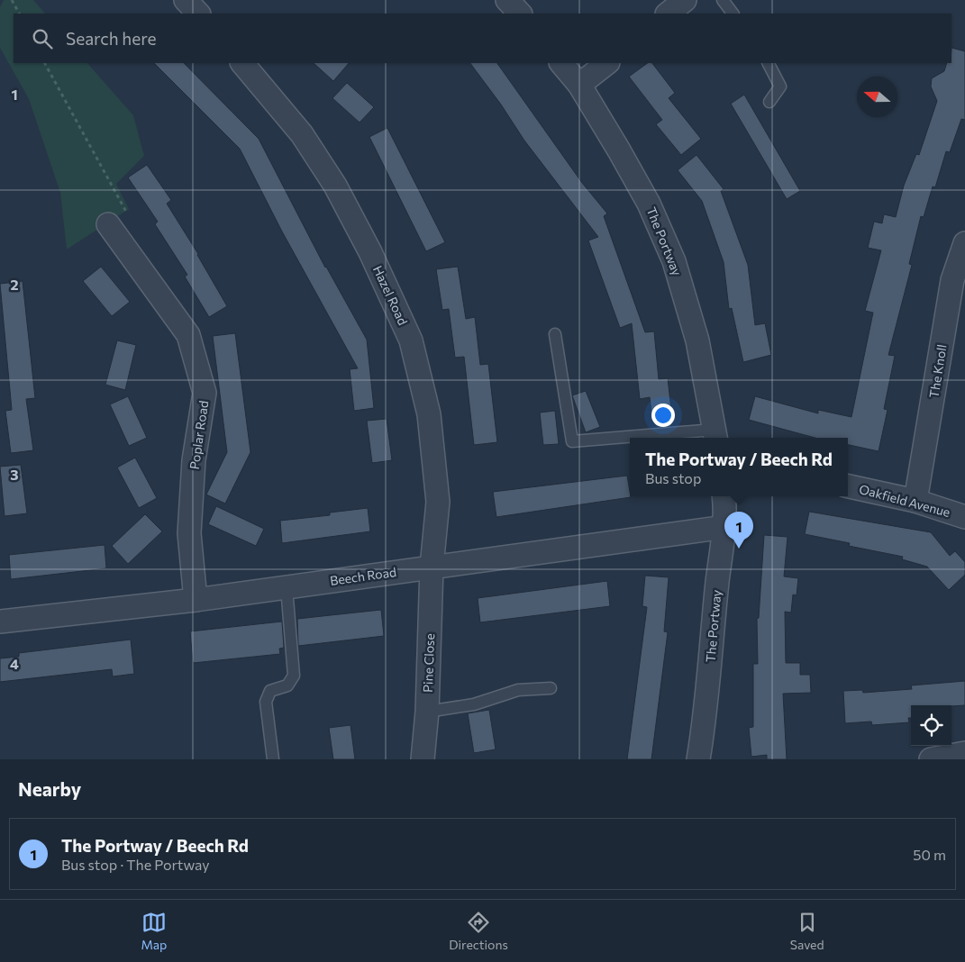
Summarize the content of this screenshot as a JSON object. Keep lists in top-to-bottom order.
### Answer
{
  "streets": {
    "street": [
      "The Portway",
      "Hazel Road",
      "The Knoll",
      "Poplar Road",
      "Oakfield Avenue",
      "Beech Road",
      "Pine Close"
    ]
  },
  "crossings": [
    ["The Portway", "Beech Road"],
    ["Hazel Road", "Beech Road"],
    ["Hazel Road", "Pine Close"],
    ["The Knoll", "Oakfield Avenue"],
    ["Poplar Road", "Beech Road"],
    ["Beech Road", "Pine Close"]
  ],
  "north": "left",
  "page": {
    "search": "Search here",
    "popup": ["The Portway / Beech Rd", "Bus stop"],
    "pins": "1",
    "heading": "Nearby",
    "list": [
      {
        "mark": "1",
        "name": "The Portway / Beech Rd",
        "note": "Bus stop · The Portway",
        "value": "50 m"
      }
    ],
    "nav": ["Map", "Directions", "Saved"]
  },
  "grid": {
    "rows": [
      "1",
      "2",
      "3",
      "4"
    ]
  }
}
